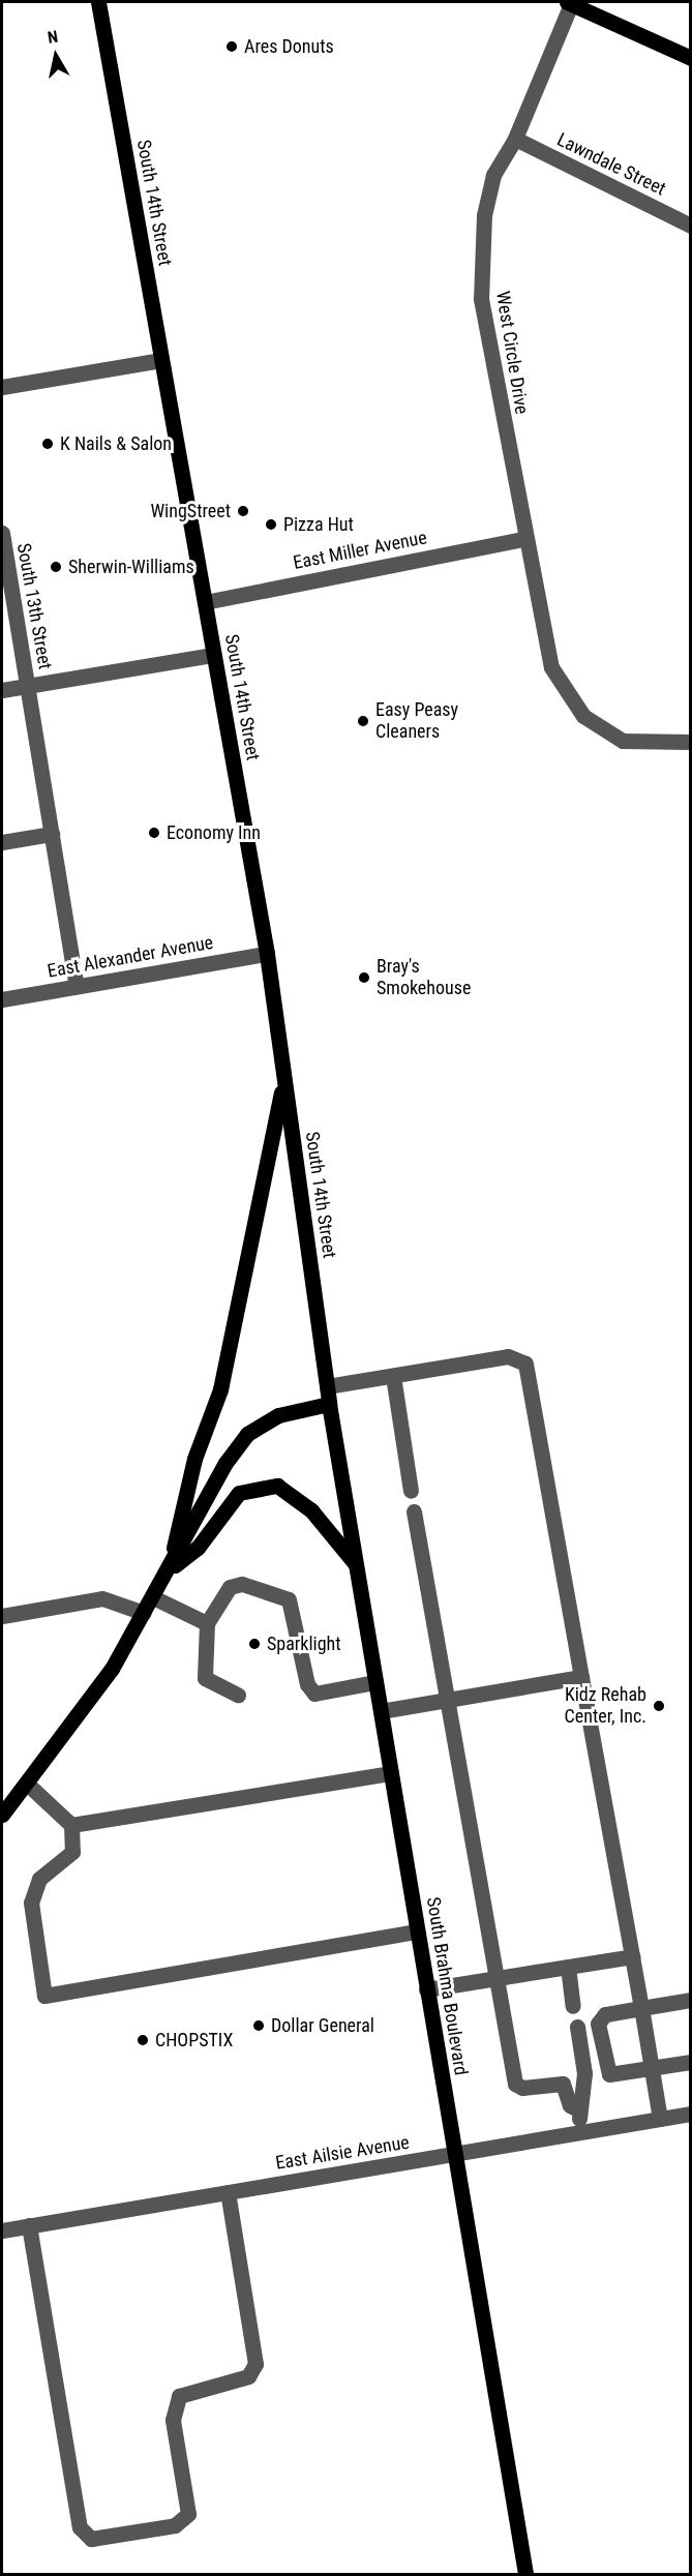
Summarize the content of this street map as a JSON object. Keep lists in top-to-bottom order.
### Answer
{
  "streets": {
    "main road": ["South 14th Street", "South Brahma Boulevard"],
    "street": [
      "Lawndale Street",
      "West Circle Drive",
      "East Miller Avenue",
      "South 13th Street",
      "East Alexander Avenue",
      "East Ailsie Avenue"
    ]
  },
  "crossings": [
    ["Lawndale Street", "West Circle Drive"],
    ["South 14th Street", "East Miller Avenue"],
    ["South 14th Street", "East Alexander Avenue"],
    ["South 14th Street", "South Brahma Boulevard"],
    ["West Circle Drive", "East Miller Avenue"],
    ["South 13th Street", "East Alexander Avenue"],
    ["South Brahma Boulevard", "East Ailsie Avenue"]
  ],
  "places": [
    "Ares Donuts",
    "K Nails & Salon",
    "WingStreet",
    "Pizza Hut",
    "Sherwin-Williams",
    "Easy Peasy Cleaners",
    "Economy Inn",
    "Bray's Smokehouse",
    "Sparklight",
    "Kidz Rehab Center, Inc.",
    "Dollar General",
    "CHOPSTIX"
  ],
  "north": "top"
}
